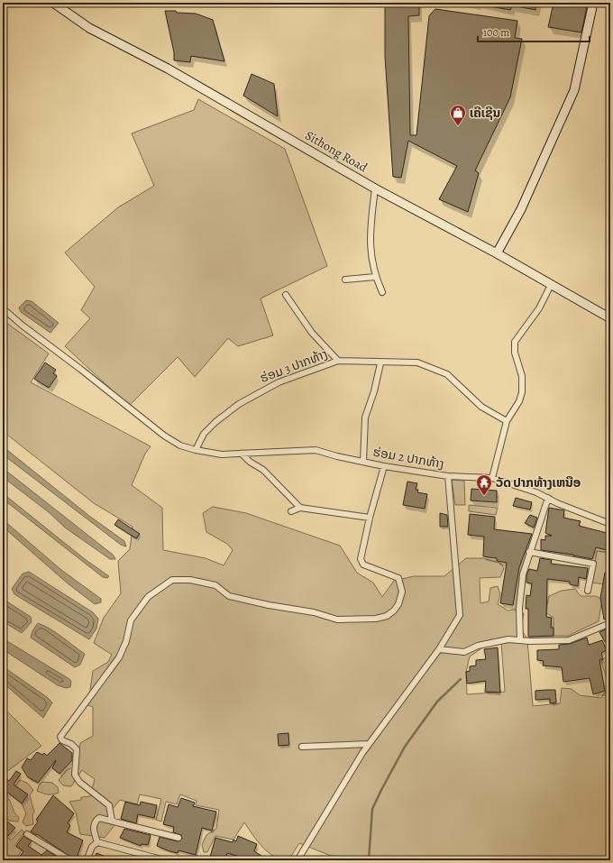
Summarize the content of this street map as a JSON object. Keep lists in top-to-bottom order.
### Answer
{
  "streets": {
    "main road": ["Sithong Road"],
    "street": ["ຮ່ອມ 3 ປາກທ້າງ", "ຮ່ອມ 2 ປາກທ້າງ"]
  },
  "crossings": [
    ["ຮ່ອມ 3 ປາກທ້າງ", "ຮ່ອມ 2 ປາກທ້າງ"]
  ],
  "places": {
    "shop": ["ເຄີເຊີນ"],
    "temple": ["ວັດ ປາກທ້າງເຫນືອ"]
  },
  "scale_bar": "100 m"
}
